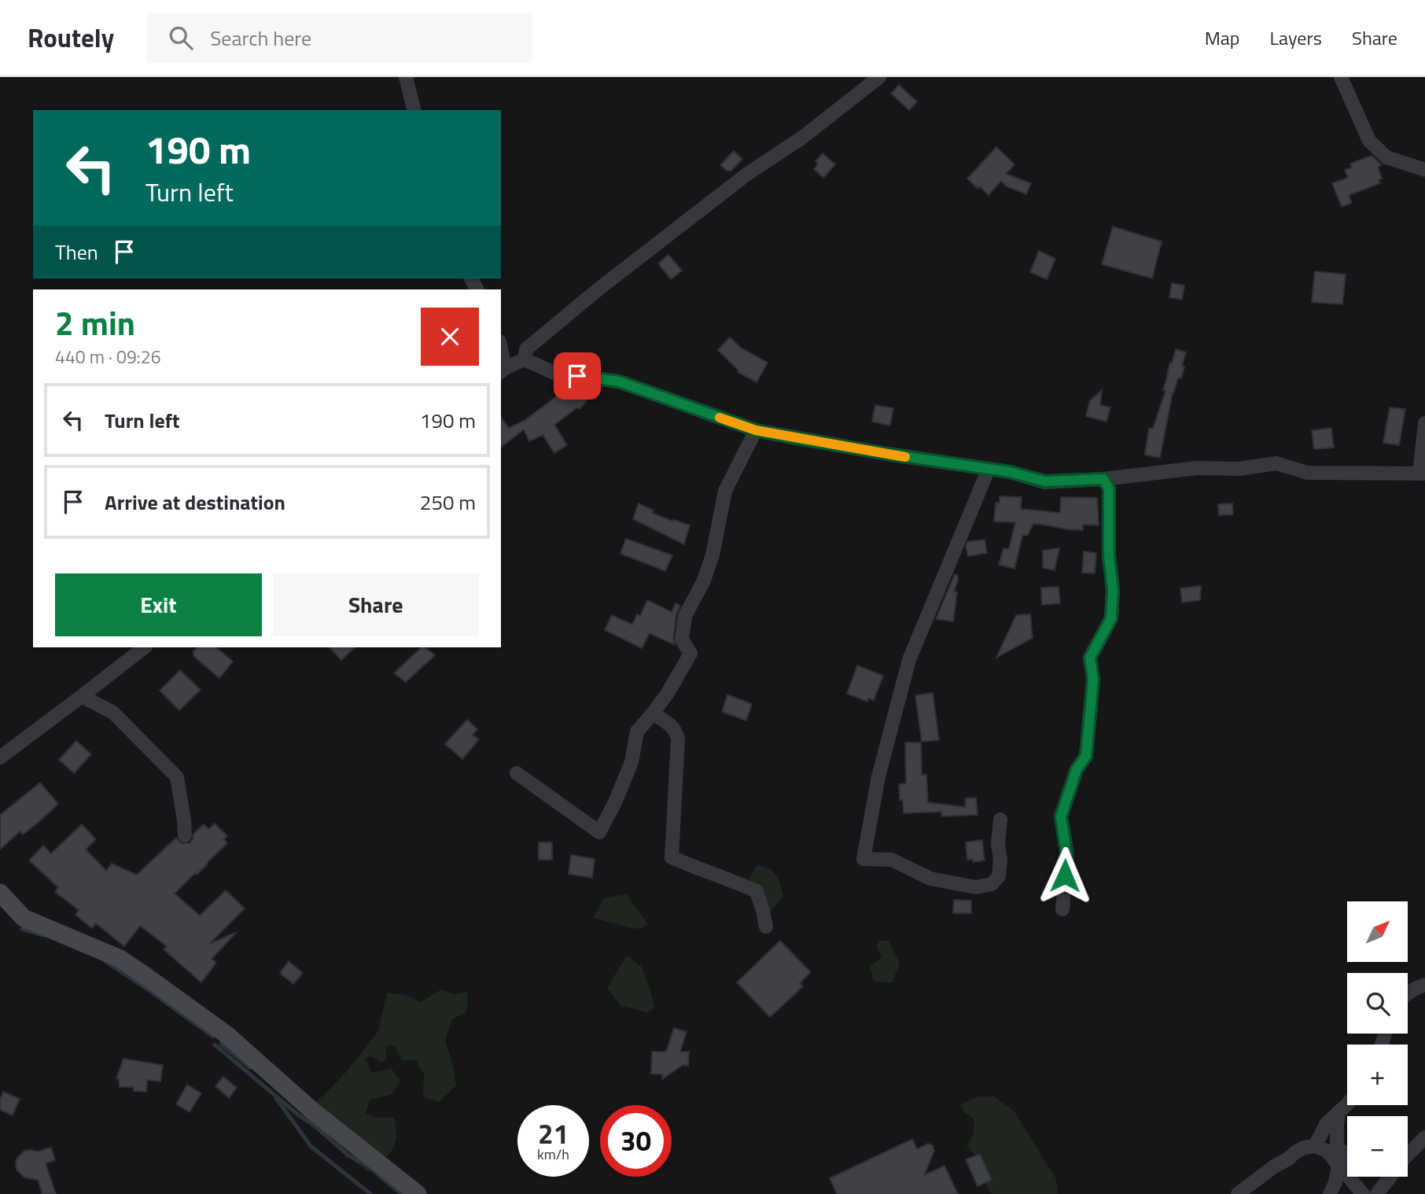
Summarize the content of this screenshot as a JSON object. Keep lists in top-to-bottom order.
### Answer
{
  "north": "top right",
  "page": {
    "header": "Routely",
    "search": "Search here",
    "nav": ["Map", "Layers", "Share"],
    "turn": ["190 m", "Turn left"],
    "then": "Then",
    "heading": ["2 min", "440 m · 09:26"],
    "list": [
      {
        "name": "Turn left",
        "value": "190 m"
      },
      {
        "name": "Arrive at destination",
        "value": "250 m"
      }
    ],
    "buttons": ["Exit", "Share"],
    "map_buttons": ["+", "−"],
    "speed": "21 km/h",
    "limit": "30"
  }
}
